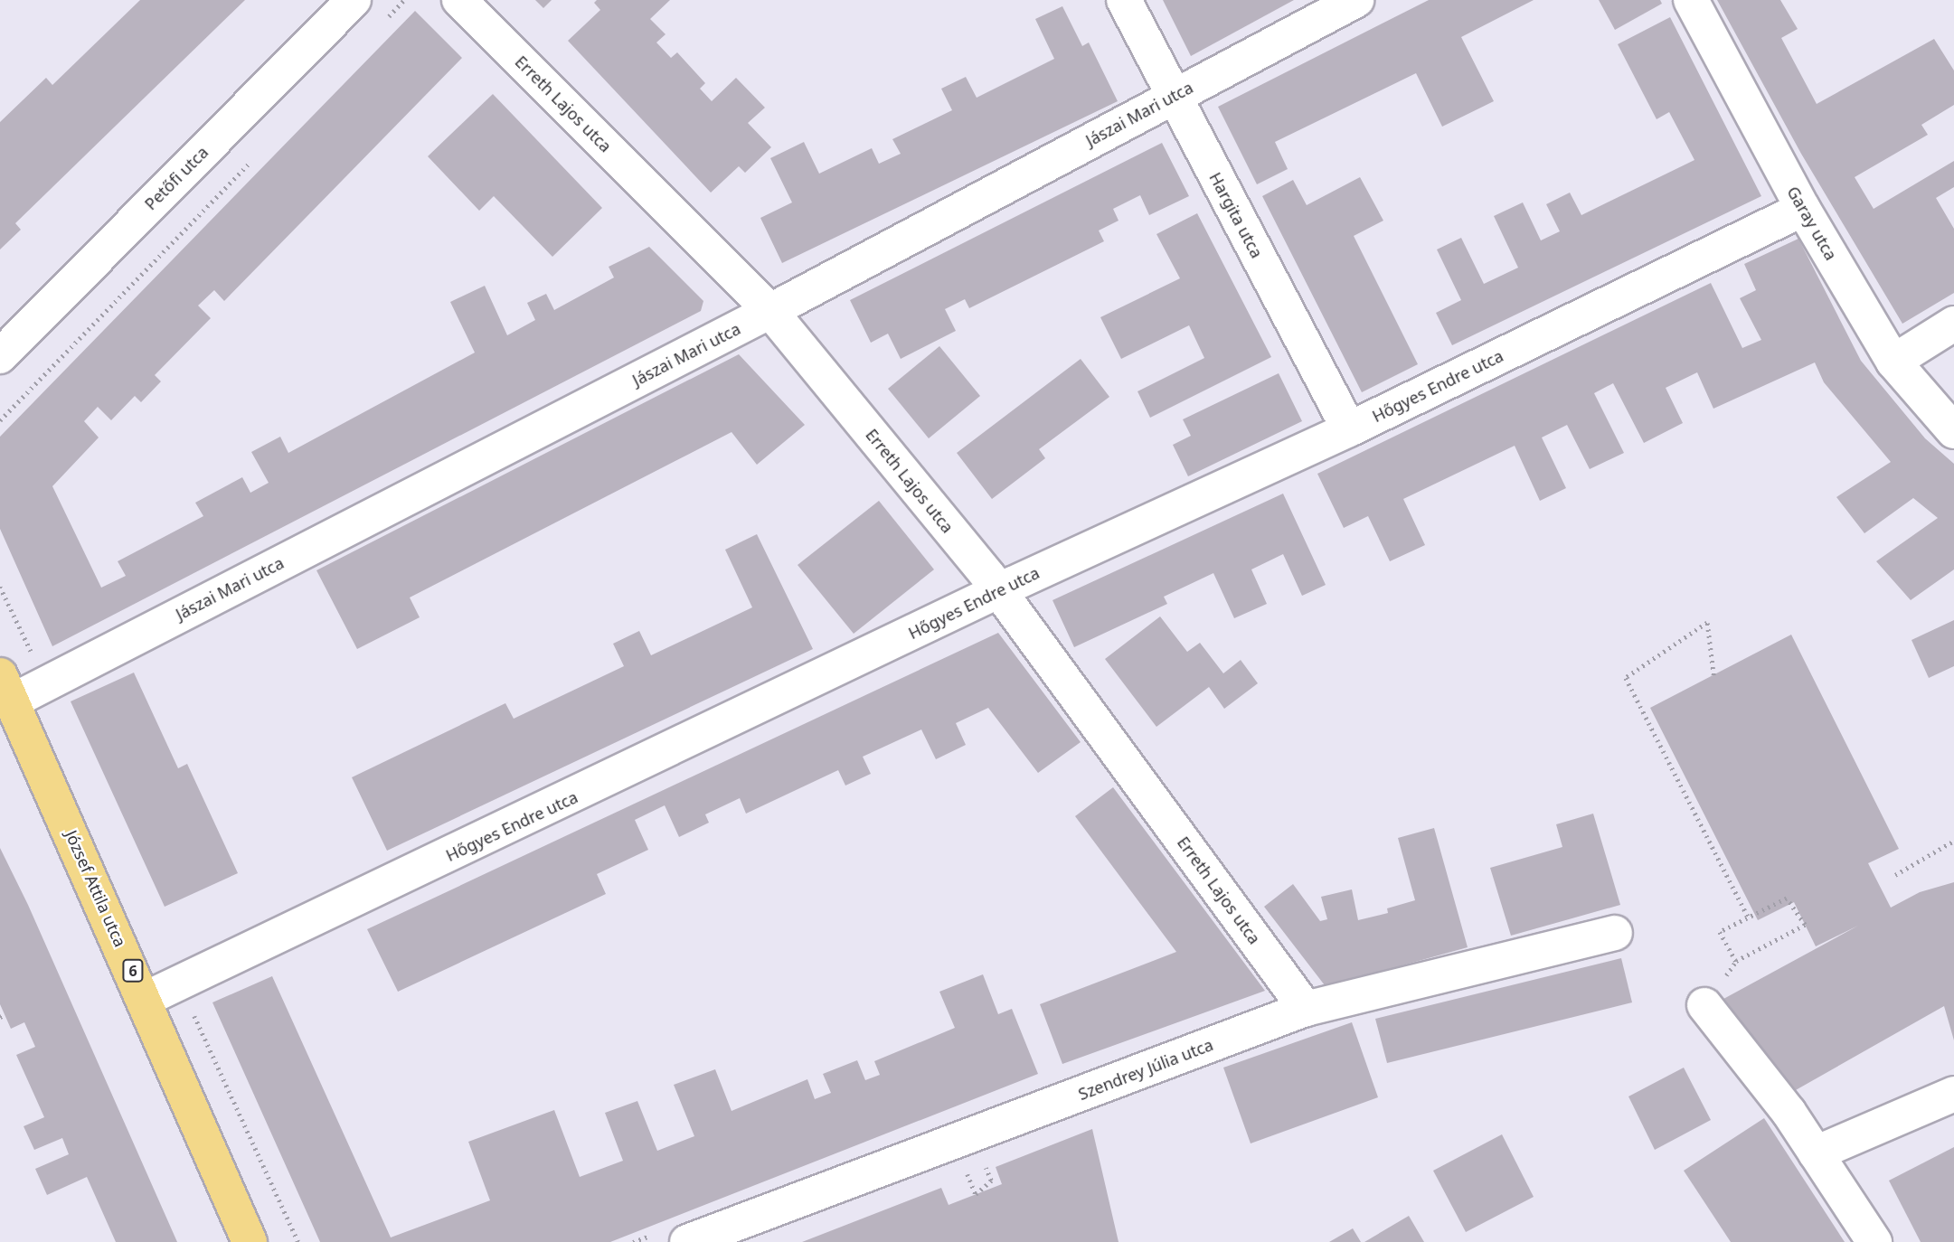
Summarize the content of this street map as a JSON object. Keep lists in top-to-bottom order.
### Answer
{
  "streets": {
    "main road": ["József Attila utca", "6"],
    "street": [
      "Erreth Lajos utca",
      "Jászai Mari utca",
      "Petőfi utca",
      "Hargita utca",
      "Garay utca",
      "Hőgyes Endre utca",
      "Szendrey Júlia utca"
    ]
  },
  "crossings": [
    ["Erreth Lajos utca", "Jászai Mari utca"],
    ["Erreth Lajos utca", "Hőgyes Endre utca"],
    ["Erreth Lajos utca", "Szendrey Júlia utca"],
    ["Jászai Mari utca", "Hargita utca"],
    ["Jászai Mari utca", "József Attila utca"],
    ["Hargita utca", "Hőgyes Endre utca"],
    ["Garay utca", "Hőgyes Endre utca"],
    ["Hőgyes Endre utca", "József Attila utca"]
  ]
}
